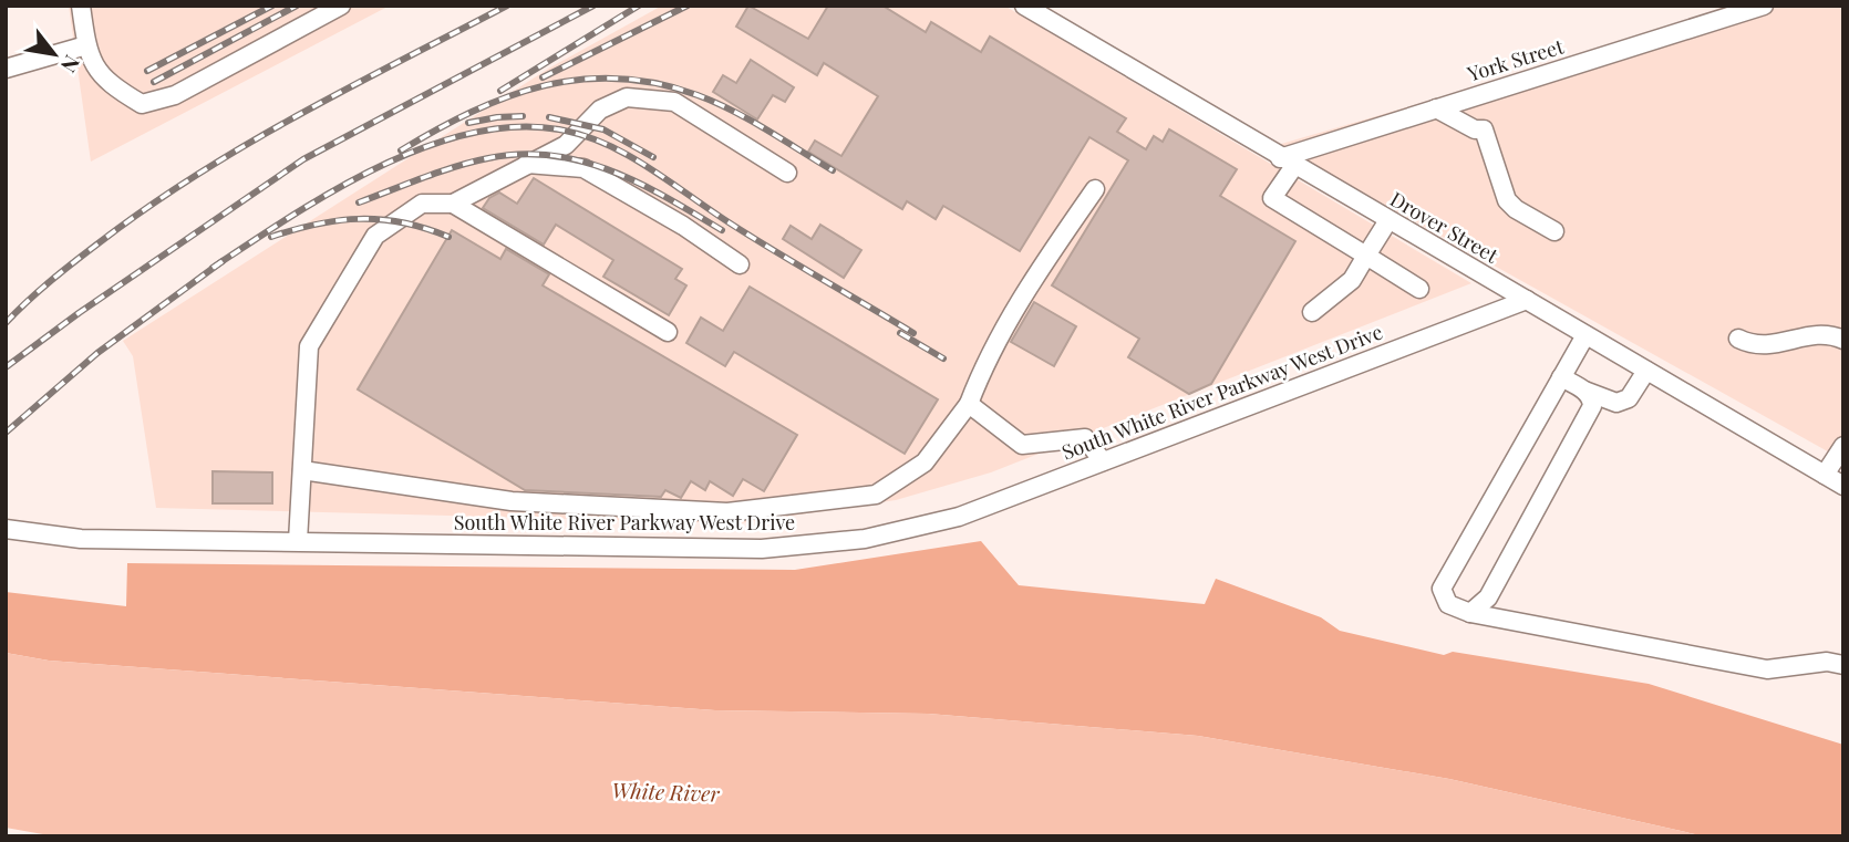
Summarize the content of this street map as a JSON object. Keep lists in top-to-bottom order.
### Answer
{
  "streets": {
    "street": ["York Street", "Drover Street", "South White River Parkway West Drive"]
  },
  "crossings": [
    ["York Street", "Drover Street"],
    ["Drover Street", "South White River Parkway West Drive"]
  ],
  "water": ["White River"],
  "north": "bottom right"
}
